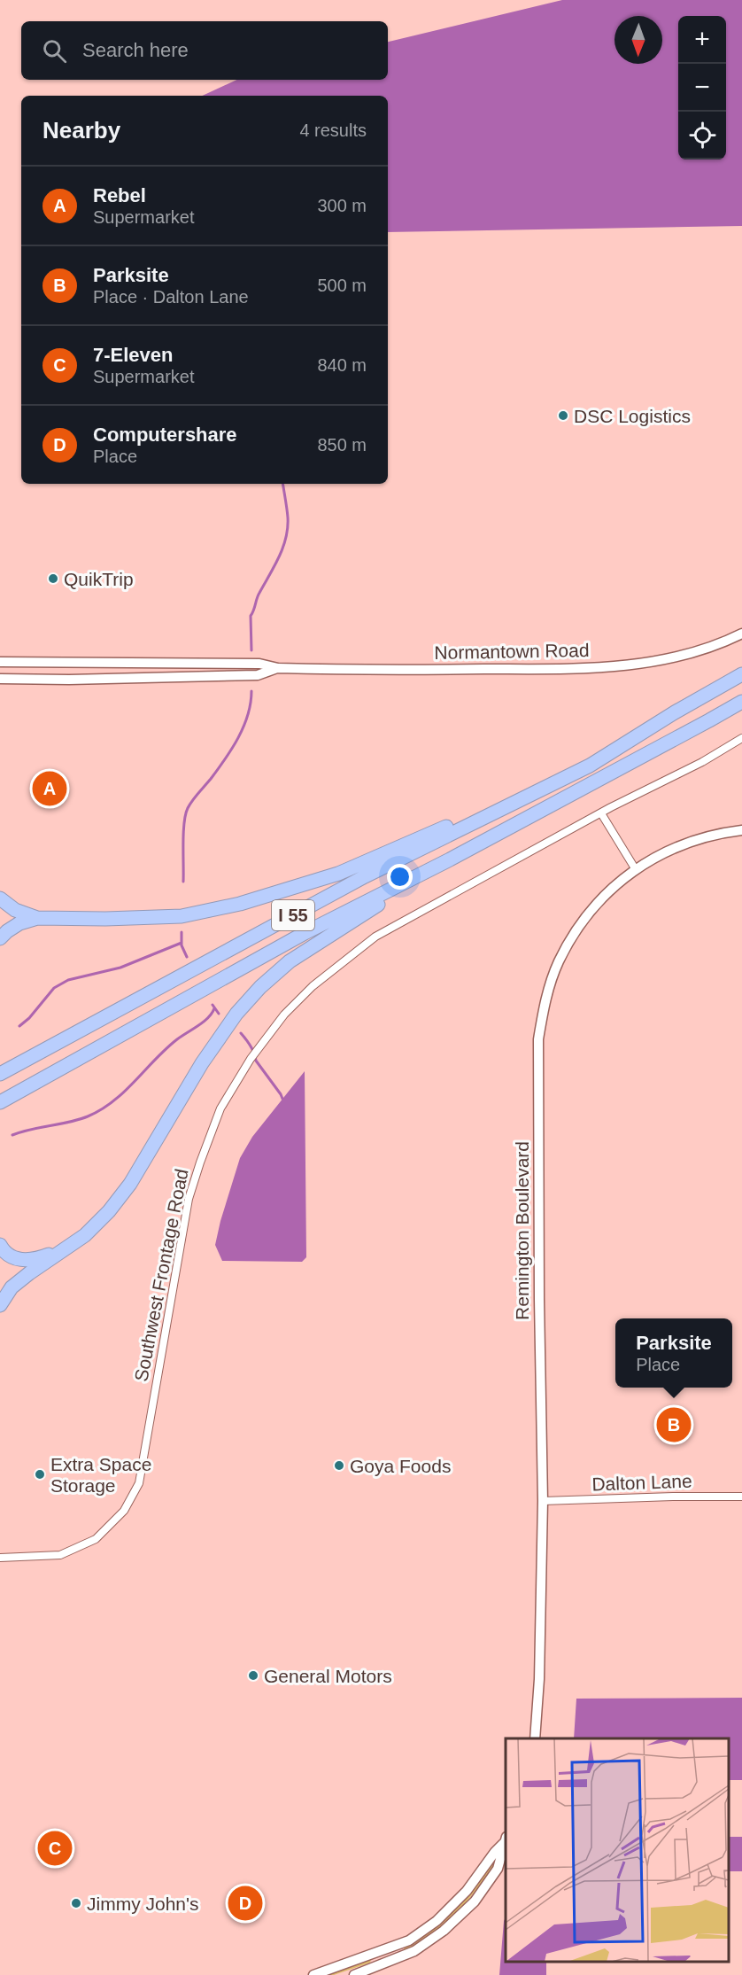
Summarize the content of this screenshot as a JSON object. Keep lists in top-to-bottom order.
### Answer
{
  "streets": {
    "highway": ["I 55"],
    "street": [
      "Normantown Road",
      "Remington Boulevard",
      "Southwest Frontage Road",
      "Dalton Lane"
    ]
  },
  "crossings": [
    ["Remington Boulevard", "Dalton Lane"]
  ],
  "places": [
    "DSC Logistics",
    "QuikTrip",
    "Goya Foods",
    "Extra Space Storage",
    "General Motors",
    "Jimmy John's"
  ],
  "north": "bottom",
  "page": {
    "map_buttons": ["+", "−"],
    "search": "Search here",
    "heading": ["Nearby", "4 results"],
    "list": [
      {
        "mark": "A",
        "name": "Rebel",
        "note": "Supermarket",
        "value": "300 m"
      },
      {
        "mark": "B",
        "name": "Parksite",
        "note": "Place · Dalton Lane",
        "value": "500 m"
      },
      {
        "mark": "C",
        "name": "7-Eleven",
        "note": "Supermarket",
        "value": "840 m"
      },
      {
        "mark": "D",
        "name": "Computershare",
        "note": "Place",
        "value": "850 m"
      }
    ],
    "pins": [
      "A",
      "B",
      "C",
      "D"
    ],
    "popup": ["Parksite", "Place"]
  }
}
